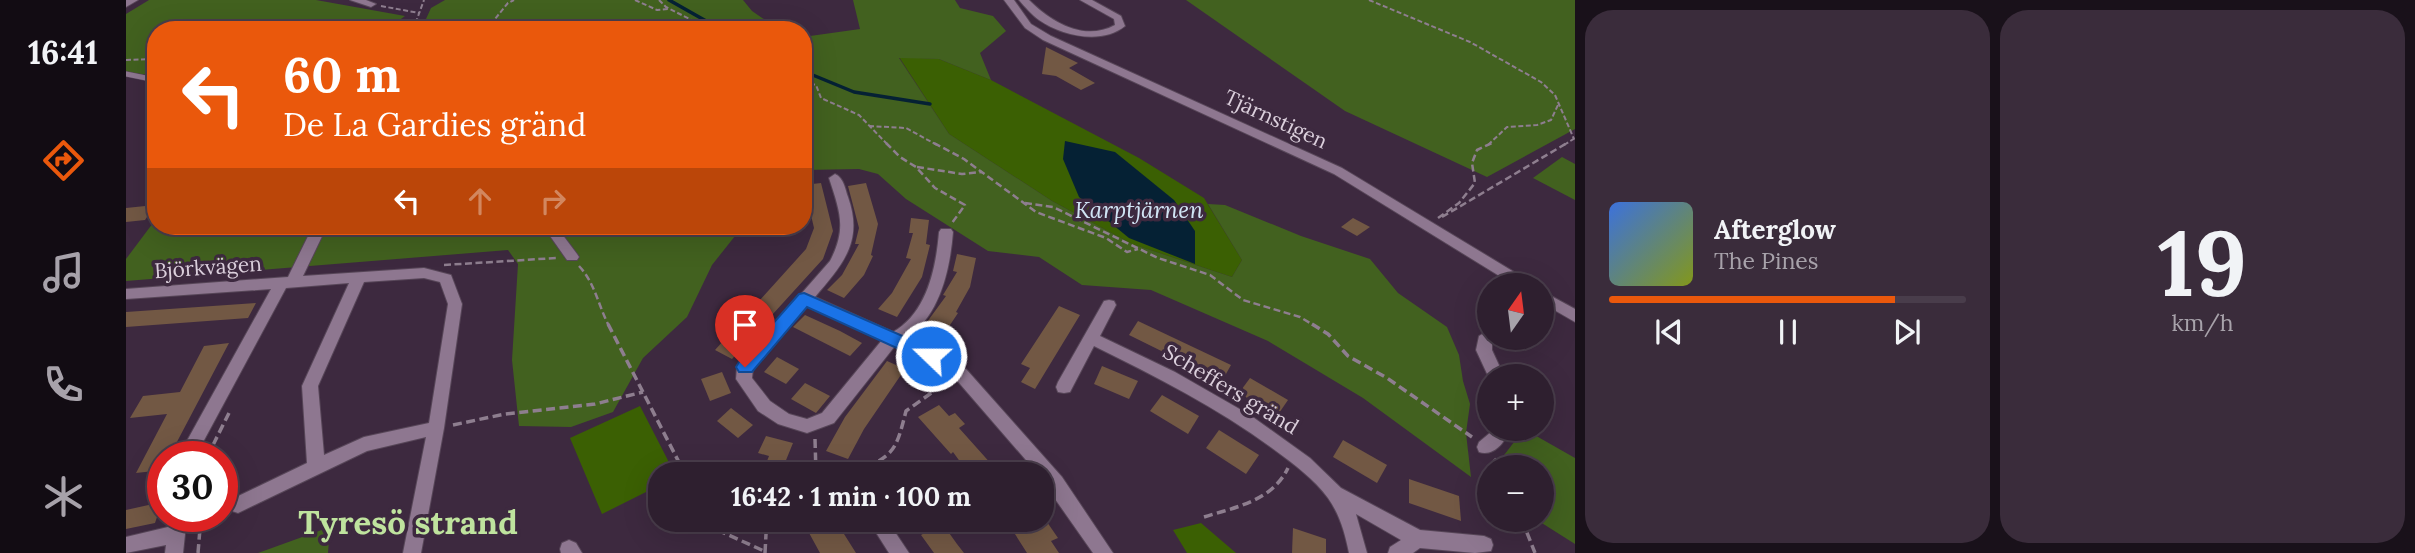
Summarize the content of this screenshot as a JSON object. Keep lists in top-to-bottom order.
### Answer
{
  "streets": {
    "street": ["Tjärnstigen", "Björkvägen", "Scheffers gränd"]
  },
  "districts": ["Tyresö strand"],
  "water": ["Karptjärnen"],
  "north": "top",
  "page": {
    "tabs": "16:41",
    "tile": ["19", "km/h"],
    "turn": ["60 m", "De La Gardies gränd"],
    "song": ["Afterglow", "The Pines"],
    "map_buttons": ["+", "−"],
    "limit": "30",
    "trip": "16:42 · 1 min · 100 m"
  }
}
